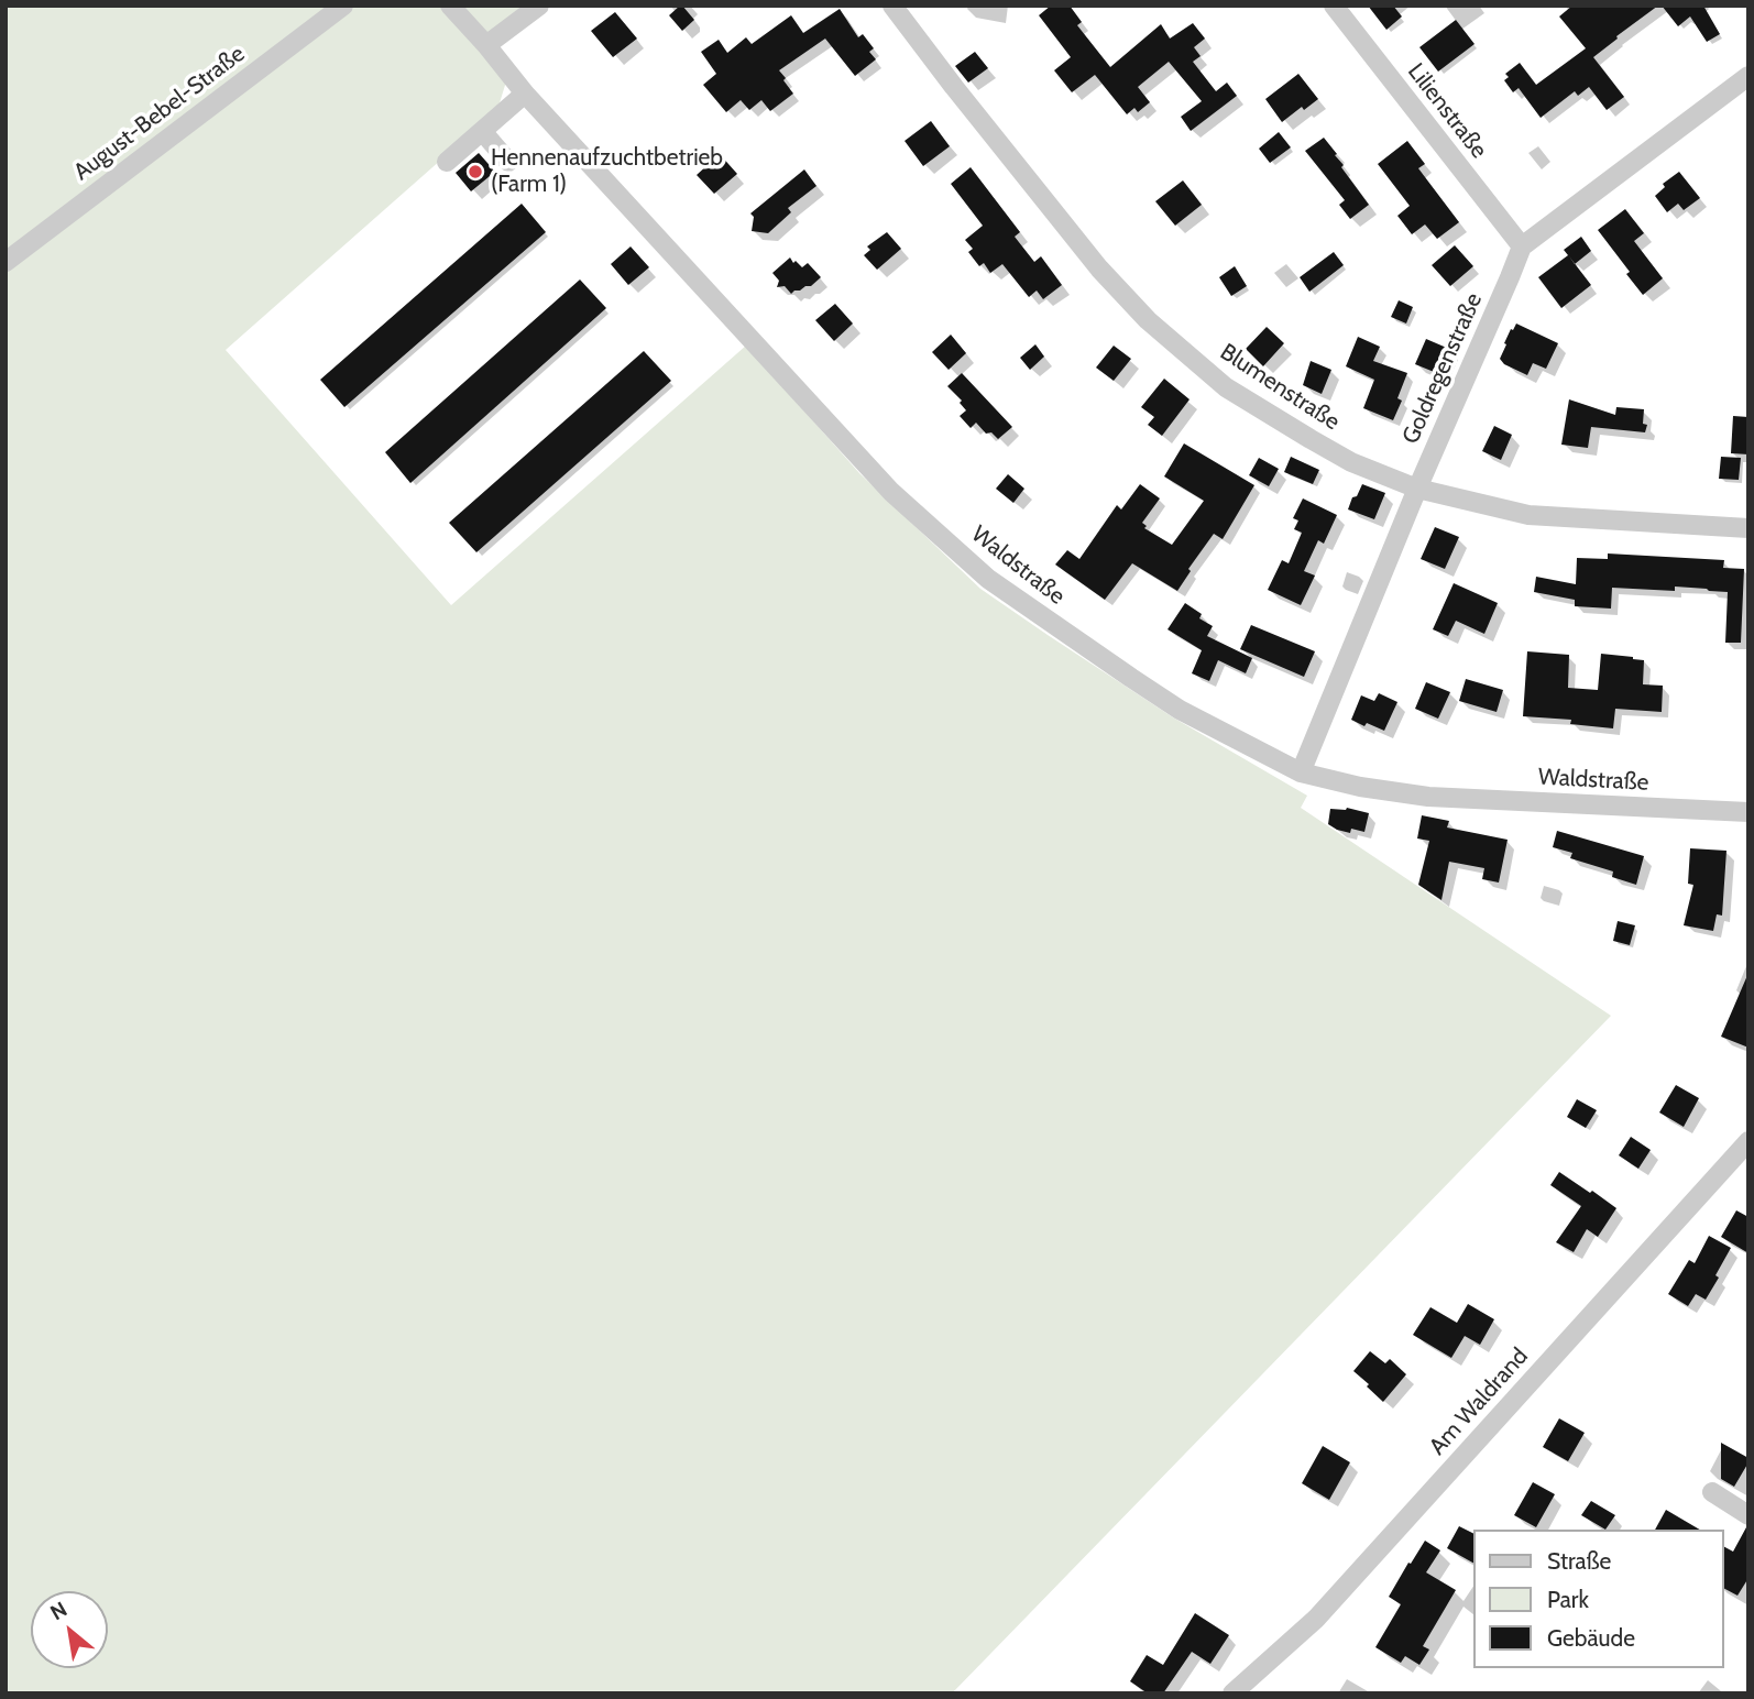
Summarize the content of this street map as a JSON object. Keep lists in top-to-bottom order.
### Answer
{
  "streets": {
    "street": [
      "Lilienstraße",
      "August-Bebel-Straße",
      "Goldregenstraße",
      "Blumenstraße",
      "Waldstraße",
      "Am Waldrand"
    ]
  },
  "crossings": [
    ["Lilienstraße", "Goldregenstraße"],
    ["Goldregenstraße", "Blumenstraße"],
    ["Goldregenstraße", "Waldstraße"]
  ],
  "places": ["Hennenaufzuchtbetrieb (Farm 1)"],
  "legend": ["Straße", "Park", "Gebäude"],
  "north": "top left"
}
